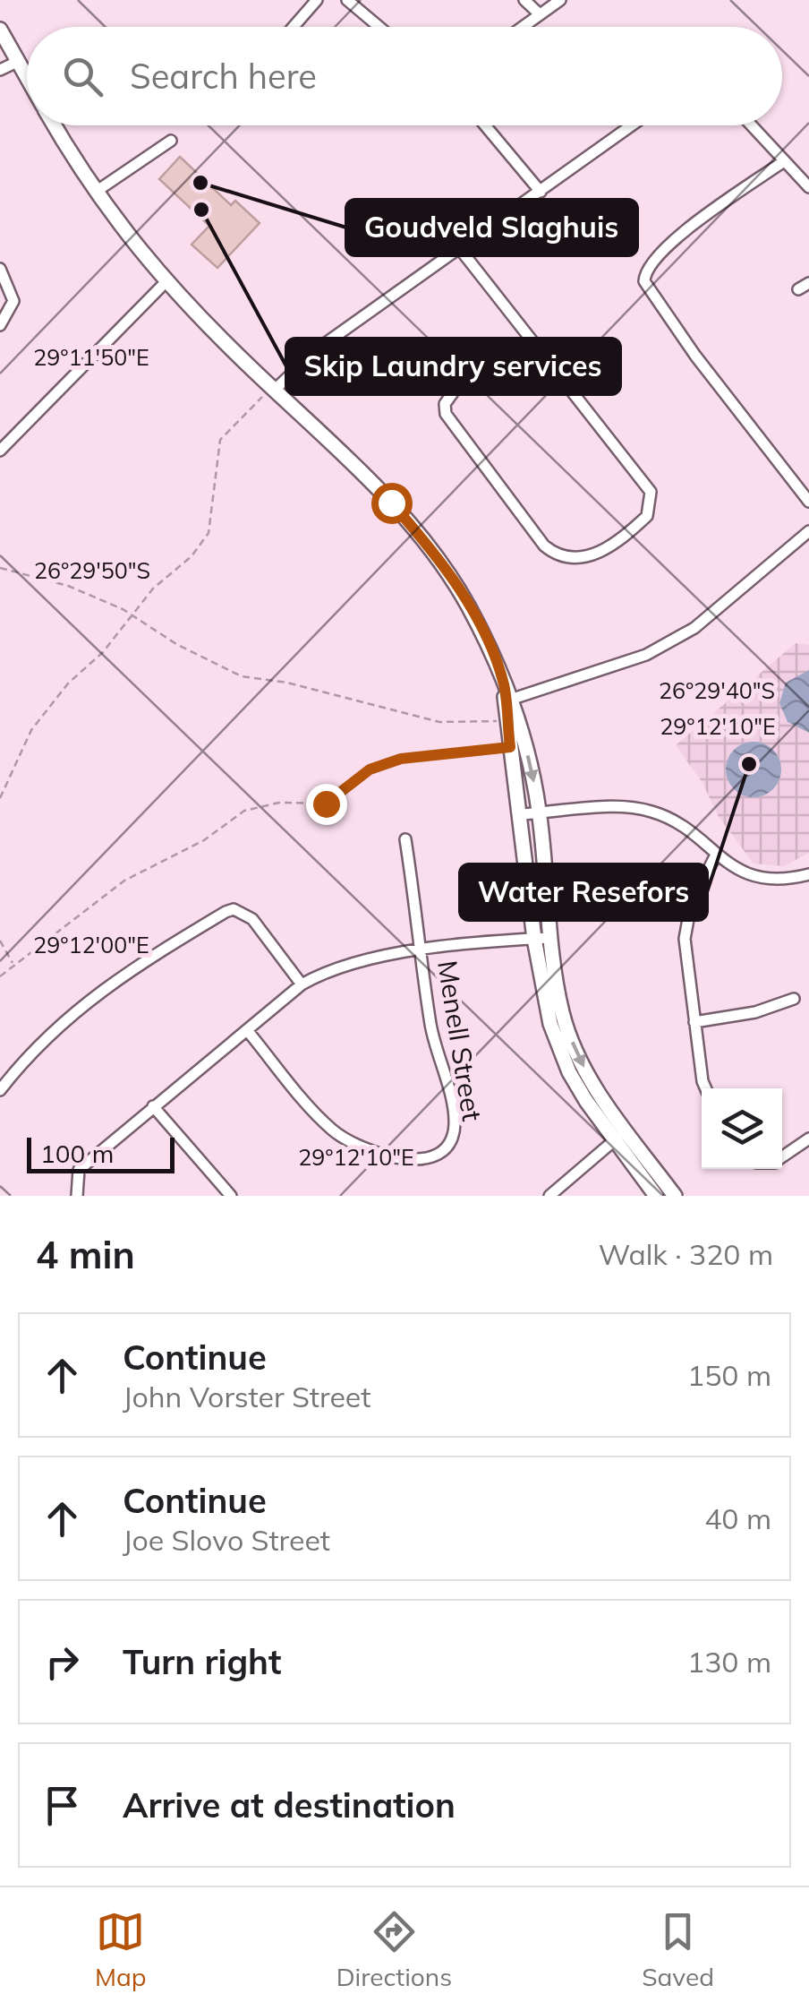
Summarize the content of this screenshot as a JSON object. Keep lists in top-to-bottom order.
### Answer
{
  "streets": {
    "street": ["Menell Street"]
  },
  "places": ["Goudveld Slaghuis", "Skip Laundry services", "Water Resefors"],
  "scale_bar": "100 m",
  "page": {
    "search": "Search here",
    "scale": "100 m",
    "heading": ["4 min", "Walk · 320 m"],
    "list": [
      ["Continue", "John Vorster Street", "150 m"],
      ["Continue", "Joe Slovo Street", "40 m"],
      ["Turn right", "130 m"],
      "Arrive at destination"
    ],
    "nav": ["Map", "Directions", "Saved"]
  },
  "coordinates": [
    "29°11'50\"E",
    "26°29'50\"S",
    "26°29'40\"S",
    "29°12'10\"E",
    "29°12'00\"E"
  ]
}
